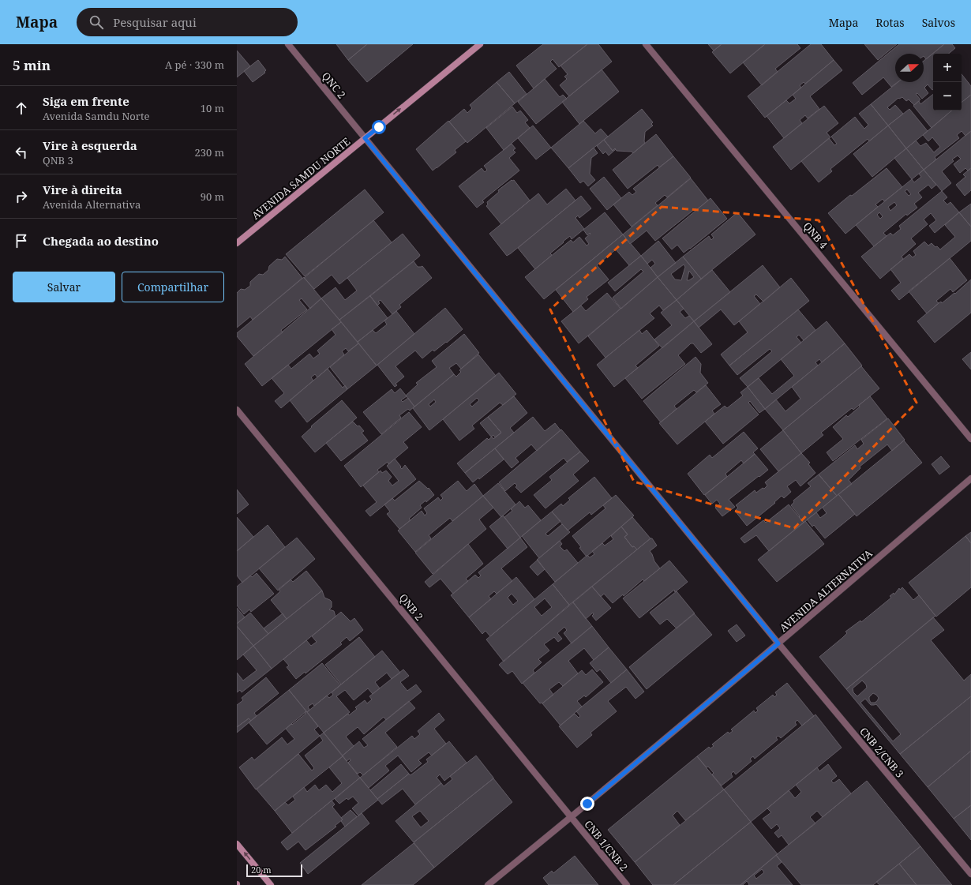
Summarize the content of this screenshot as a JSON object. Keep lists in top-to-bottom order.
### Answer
{
  "streets": {
    "main road": ["AVENIDA SAMDU NORTE"],
    "street": [
      "QNC 2",
      "QNB 4",
      "AVENIDA ALTERNATIVA",
      "QNB 2",
      "CNB 2/CNB 3",
      "CNB 1/CNB 2"
    ]
  },
  "crossings": [
    ["QNC 2", "AVENIDA SAMDU NORTE"],
    ["QNC 2", "AVENIDA ALTERNATIVA"],
    ["QNC 2", "CNB 2/CNB 3"],
    ["AVENIDA ALTERNATIVA", "QNB 2"],
    ["AVENIDA ALTERNATIVA", "CNB 2/CNB 3"],
    ["AVENIDA ALTERNATIVA", "CNB 1/CNB 2"],
    ["QNB 2", "CNB 1/CNB 2"]
  ],
  "one_way": ["AVENIDA SAMDU NORTE"],
  "scale_bar": "20 m",
  "north": "right",
  "page": {
    "header": "Mapa",
    "search": "Pesquisar aqui",
    "nav": ["Mapa", "Rotas", "Salvos"],
    "heading": ["5 min", "A pé · 330 m"],
    "map_buttons": ["+", "−"],
    "list": [
      ["Siga em frente", "Avenida Samdu Norte", "10 m"],
      ["Vire à esquerda", "QNB 3", "230 m"],
      ["Vire à direita", "Avenida Alternativa", "90 m"],
      "Chegada ao destino"
    ],
    "buttons": ["Salvar", "Compartilhar"],
    "scale": "20 m"
  }
}
